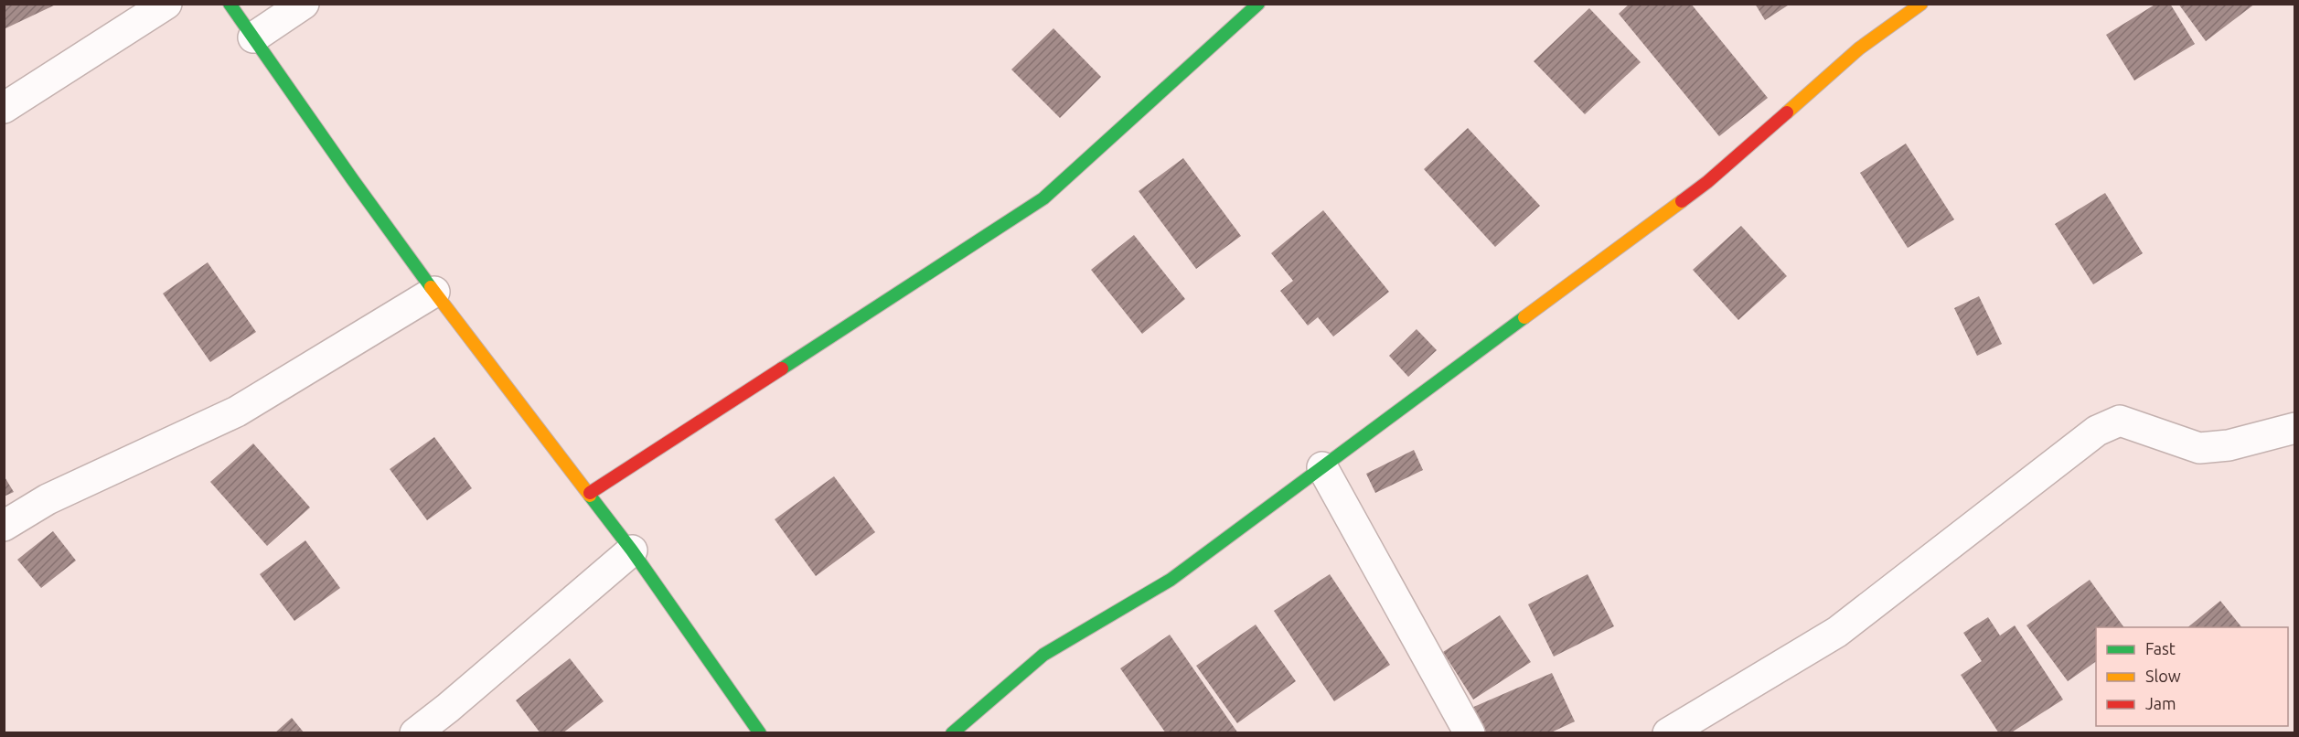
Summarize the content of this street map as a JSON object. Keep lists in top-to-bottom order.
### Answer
{
  "legend": ["Fast", "Slow", "Jam"]
}
